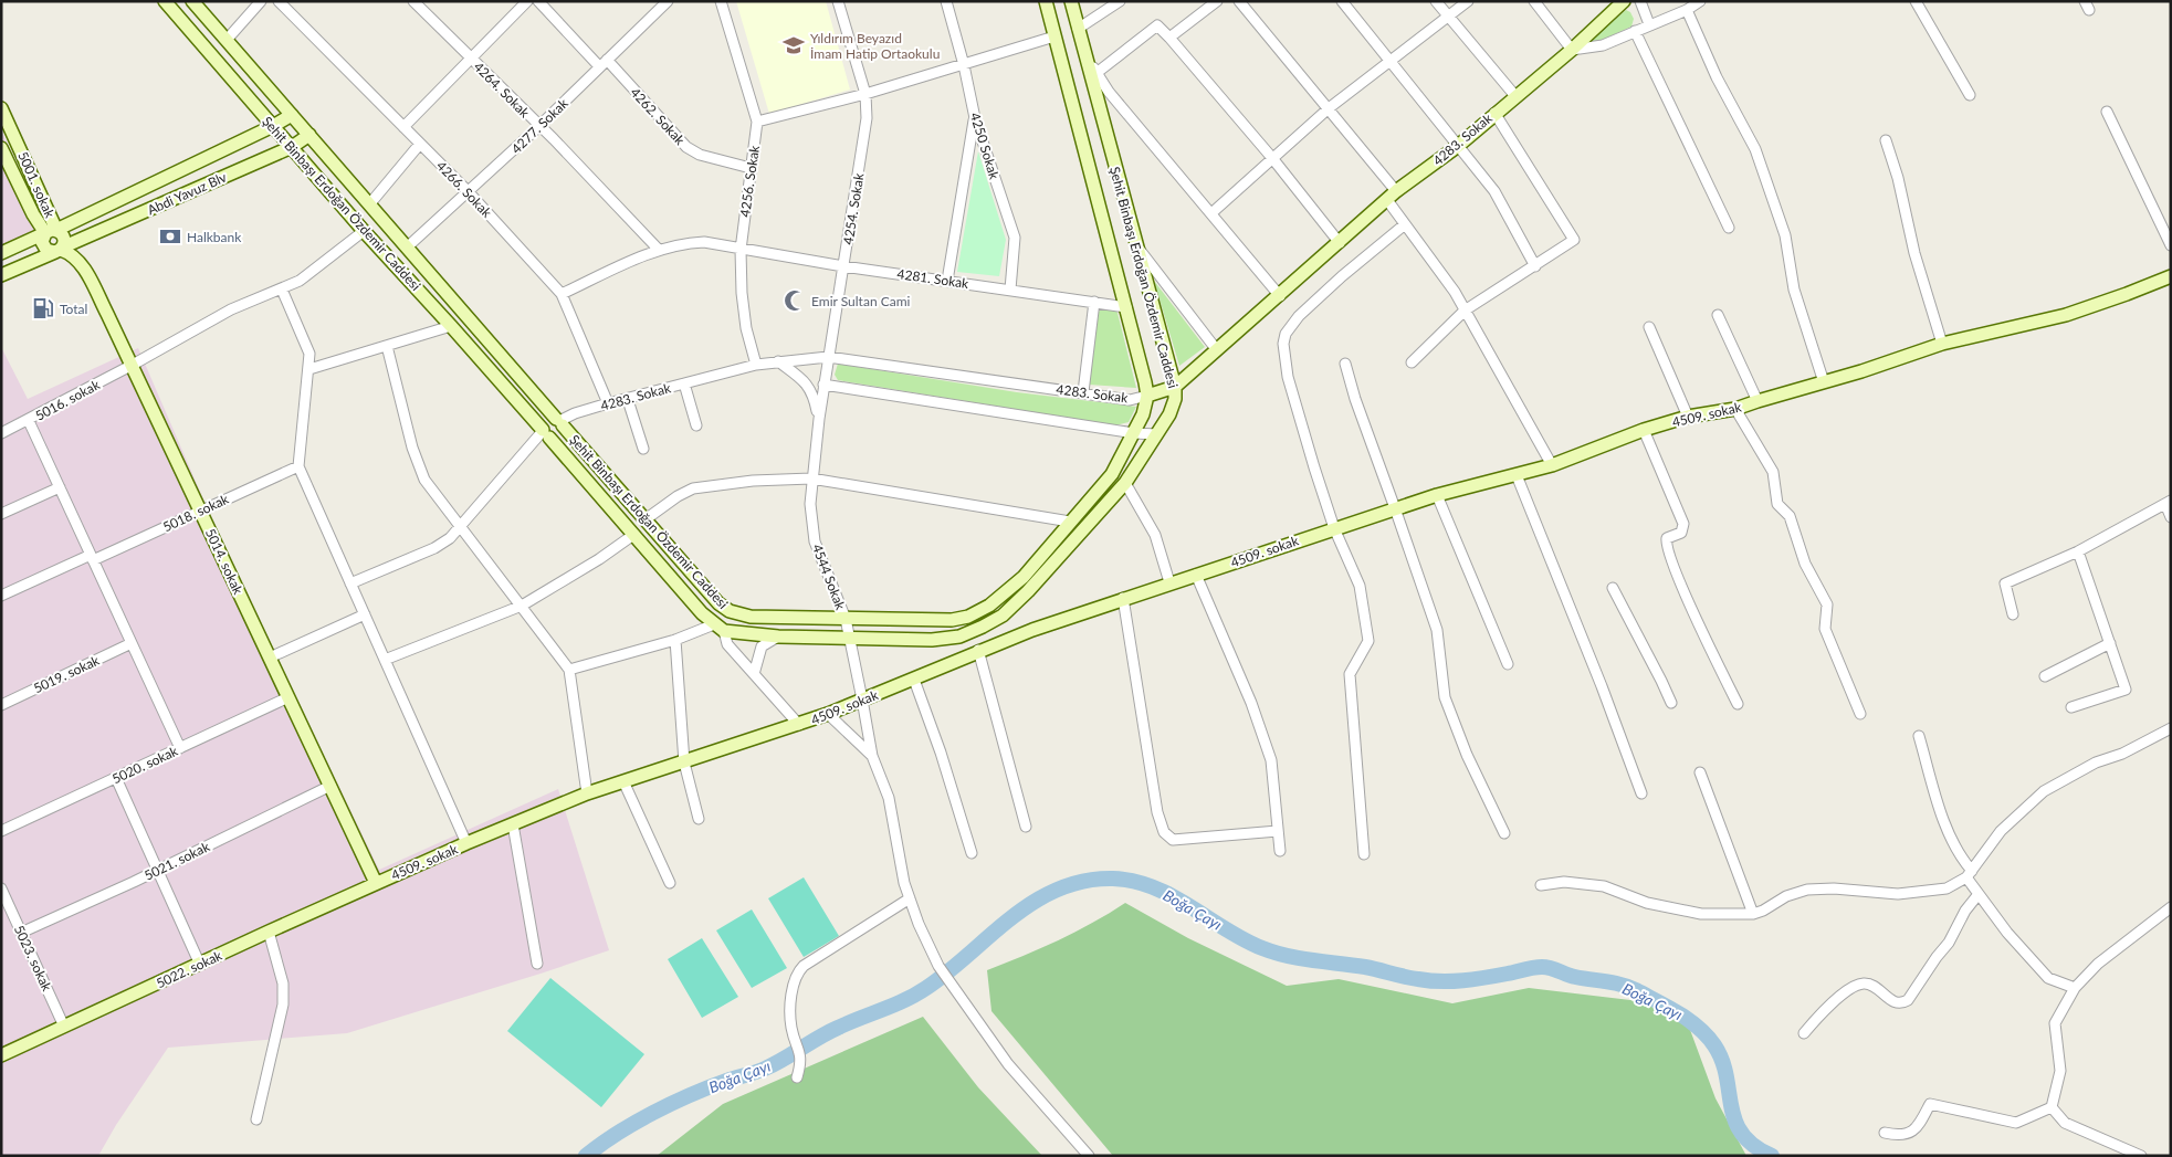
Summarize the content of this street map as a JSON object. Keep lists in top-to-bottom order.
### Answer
{
  "streets": {
    "main road": [
      "4283. Sokak",
      "5001. sokak",
      "Abdi Yavuz Blv",
      "Şehit Binbaşı Erdoğan Özdemir Caddesi",
      "4509. sokak",
      "5014. sokak",
      "5022. sokak"
    ],
    "street": [
      "4264. Sokak",
      "4262. Sokak",
      "4277. Sokak",
      "4250 Sokak",
      "4256. Sokak",
      "4266. Sokak",
      "4254. Sokak",
      "4281. Sokak",
      "5016. sokak",
      "5018. sokak",
      "4544 Sokak",
      "5019. sokak",
      "5020. sokak",
      "5021. sokak",
      "5023. sokak"
    ]
  },
  "crossings": [
    ["4264. Sokak", "4277. Sokak"],
    ["4264. Sokak", "4281. Sokak"],
    ["4262. Sokak", "4277. Sokak"],
    ["4262. Sokak", "4256. Sokak"],
    ["4277. Sokak", "4266. Sokak"],
    ["4277. Sokak", "Şehit Binbaşı Erdoğan Özdemir Caddesi"],
    ["4283. Sokak", "4256. Sokak"],
    ["4283. Sokak", "4266. Sokak"],
    ["4283. Sokak", "Şehit Binbaşı Erdoğan Özdemir Caddesi"],
    ["4283. Sokak", "4254. Sokak"],
    ["4250 Sokak", "4281. Sokak"],
    ["4256. Sokak", "4281. Sokak"],
    ["5001. sokak", "Abdi Yavuz Blv"],
    ["5001. sokak", "5014. sokak"],
    ["4266. Sokak", "4281. Sokak"],
    ["Abdi Yavuz Blv", "Şehit Binbaşı Erdoğan Özdemir Caddesi"],
    ["Abdi Yavuz Blv", "5014. sokak"],
    ["Şehit Binbaşı Erdoğan Özdemir Caddesi", "4281. Sokak"],
    ["Şehit Binbaşı Erdoğan Özdemir Caddesi", "5016. sokak"],
    ["Şehit Binbaşı Erdoğan Özdemir Caddesi", "4544 Sokak"],
    ["4254. Sokak", "4281. Sokak"],
    ["4254. Sokak", "4544 Sokak"],
    ["5016. sokak", "5014. sokak"],
    ["4509. sokak", "5014. sokak"],
    ["4509. sokak", "4544 Sokak"],
    ["4509. sokak", "5022. sokak"],
    ["5018. sokak", "5014. sokak"],
    ["5014. sokak", "5020. sokak"],
    ["5014. sokak", "5021. sokak"],
    ["5014. sokak", "5022. sokak"],
    ["5021. sokak", "5023. sokak"],
    ["5023. sokak", "5022. sokak"]
  ],
  "water": ["Boğa Çayı"],
  "places": {
    "school or university": ["Yıldırım Beyazıd İmam Hatip Ortaokulu"],
    "bank": ["Halkbank"],
    "mosque": ["Emir Sultan Cami"],
    "fuel station": ["Total"]
  }
}
